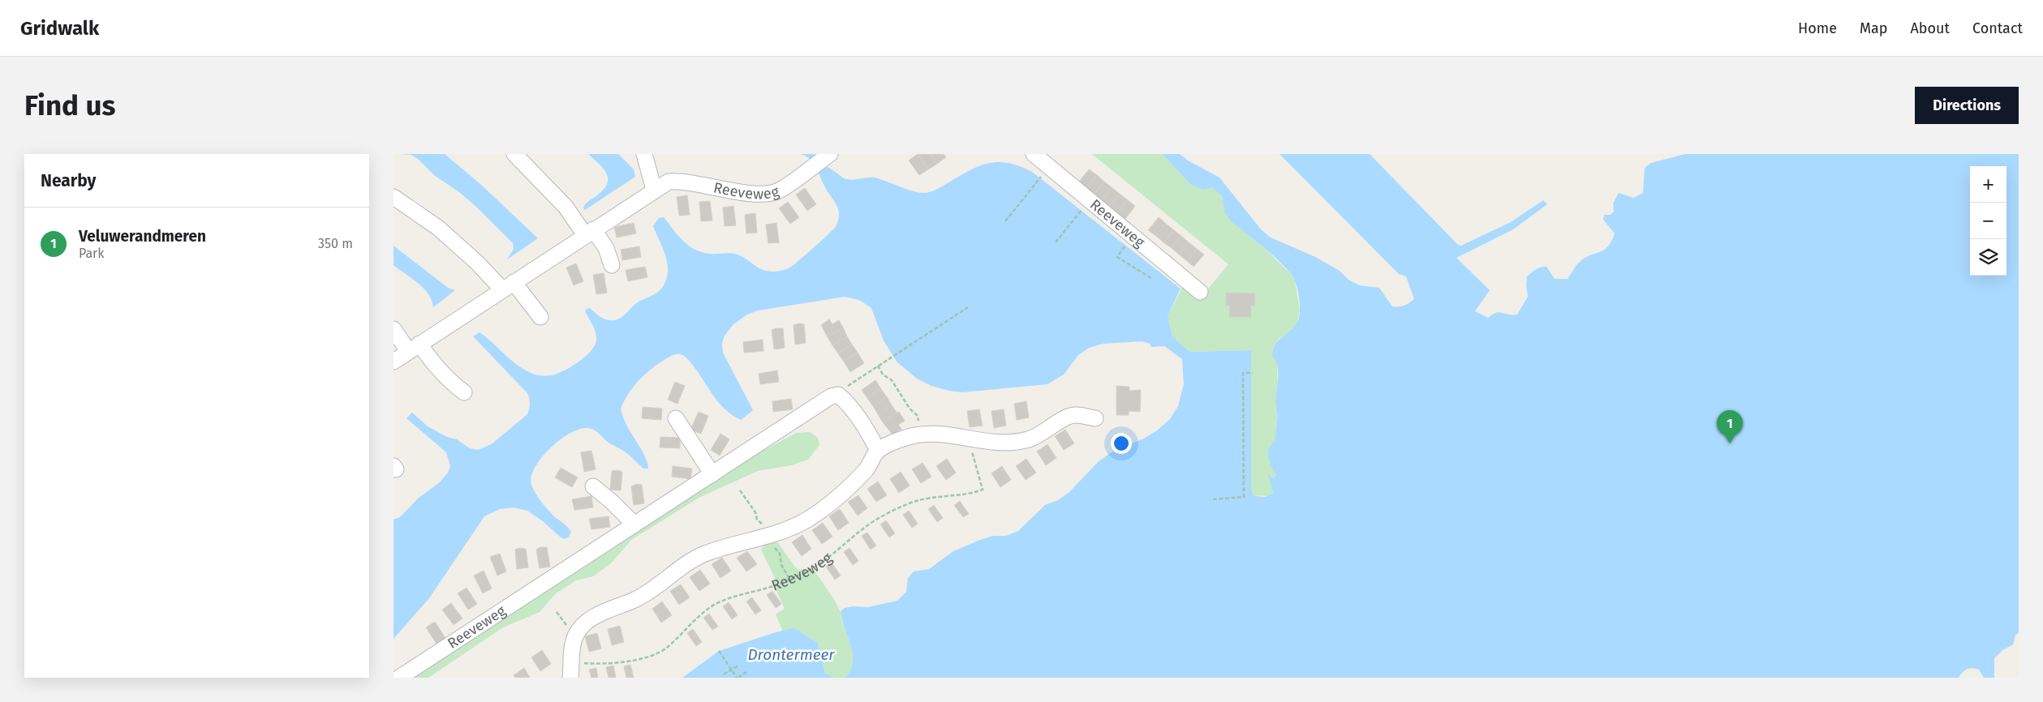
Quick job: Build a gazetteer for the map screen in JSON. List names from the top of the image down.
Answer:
{
  "streets": {
    "lane": ["Reeveweg"]
  },
  "water": ["Drontermeer"],
  "page": {
    "header": "Gridwalk",
    "nav": [
      "Home",
      "Map",
      "About",
      "Contact"
    ],
    "buttons": "Directions",
    "title": "Find us",
    "heading": "Nearby",
    "map_buttons": ["+", "−"],
    "list": [
      {
        "mark": "1",
        "name": "Veluwerandmeren",
        "note": "Park",
        "value": "350 m"
      }
    ],
    "pins": "1"
  }
}
